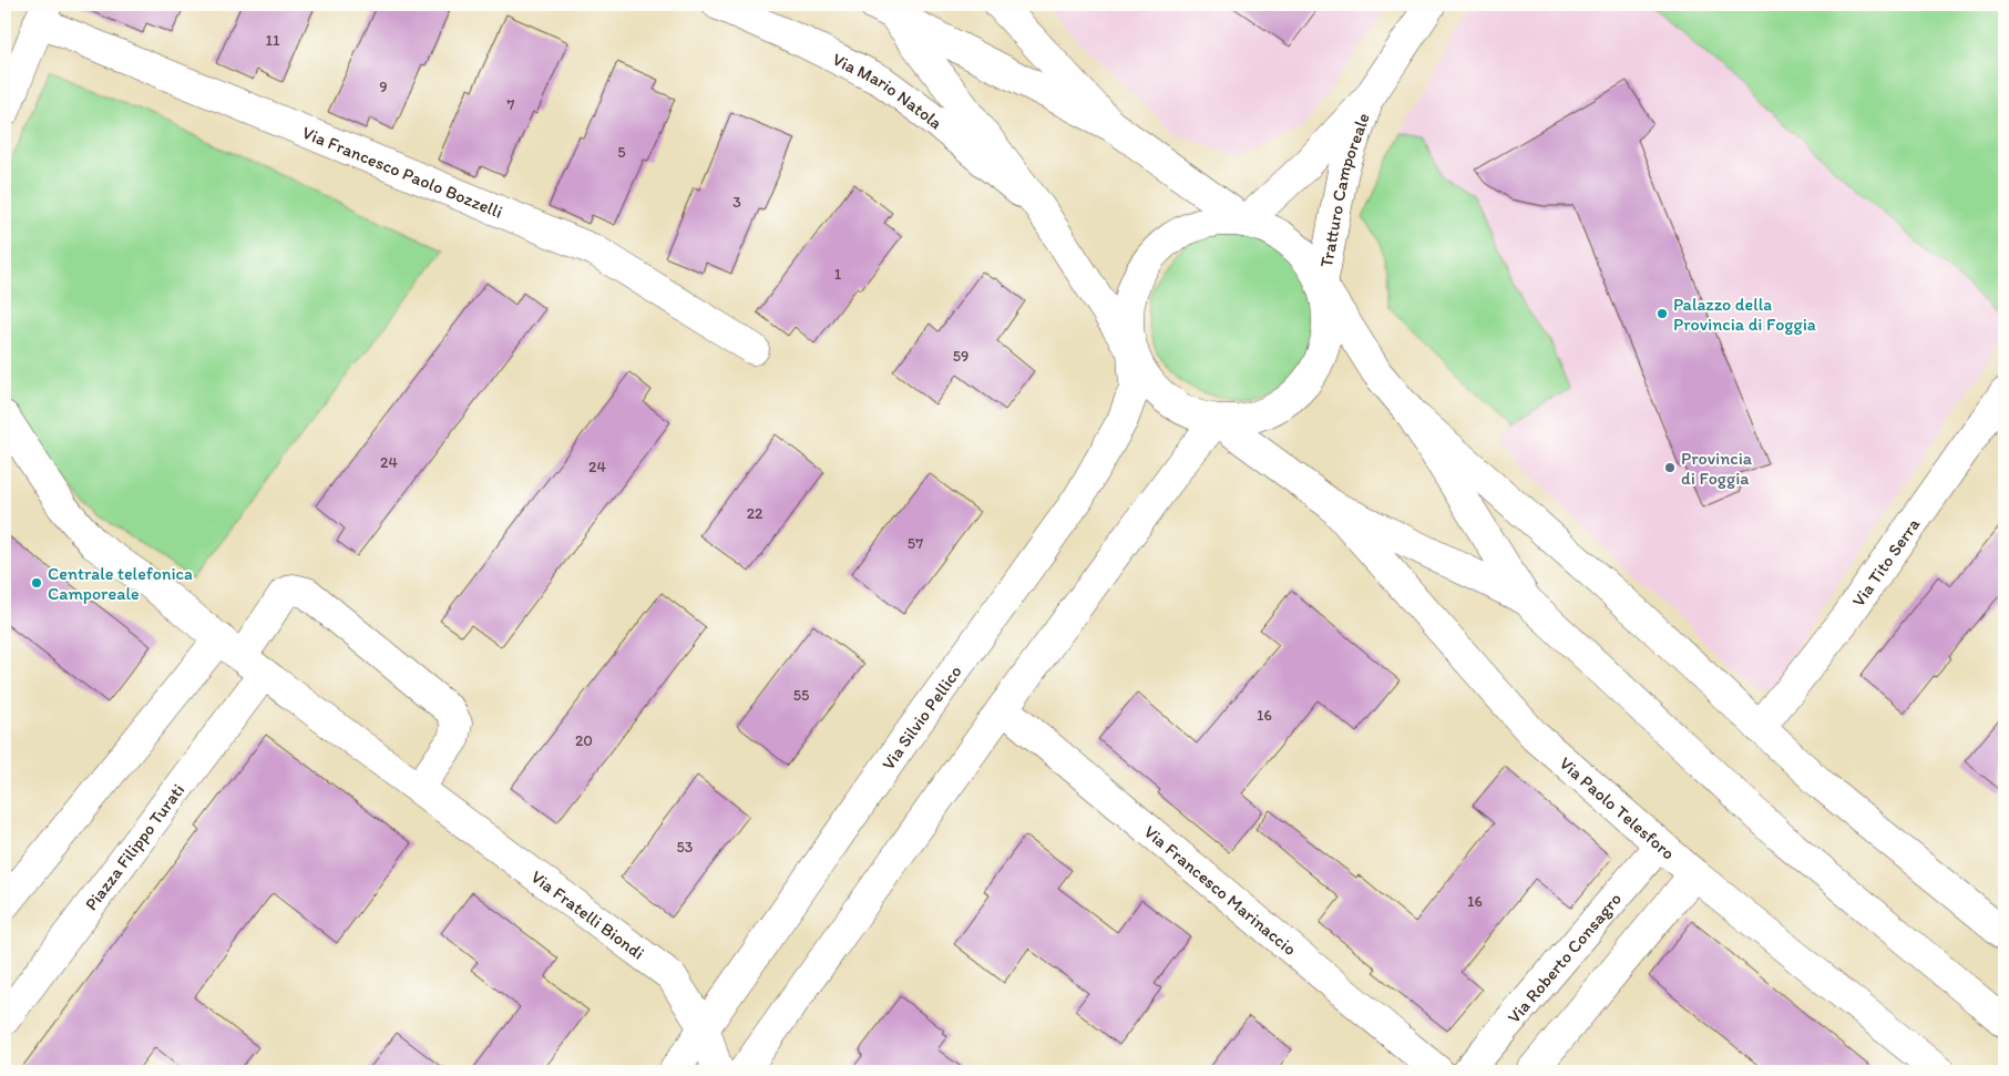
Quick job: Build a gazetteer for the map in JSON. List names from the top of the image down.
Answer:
{
  "streets": {
    "street": [
      "Via Mario Natola",
      "Via Francesco Paolo Bozzelli",
      "Tratturo Camporeale",
      "Via Tito Serra",
      "Via Silvio Pellico",
      "Via Paolo Telesforo",
      "Piazza Filippo Turati",
      "Via Francesco Marinaccio",
      "Via Fratelli Biondi",
      "Via Roberto Consagro"
    ]
  },
  "crossings": [
    ["Via Mario Natola", "Tratturo Camporeale"],
    ["Via Mario Natola", "Via Silvio Pellico"],
    ["Tratturo Camporeale", "Via Paolo Telesforo"],
    ["Via Tito Serra", "Via Paolo Telesforo"],
    ["Via Silvio Pellico", "Via Fratelli Biondi"],
    ["Via Paolo Telesforo", "Via Roberto Consagro"],
    ["Piazza Filippo Turati", "Via Fratelli Biondi"]
  ],
  "places": ["Palazzo della Provincia di Foggia", "Provincia di Foggia", "Centrale telefonica Camporeale"],
  "house_numbers": [
    "11",
    "9",
    "7",
    "5",
    "3",
    "1",
    "59",
    "24",
    "24",
    "22",
    "57",
    "55",
    "16",
    "20",
    "53",
    "16"
  ]
}
